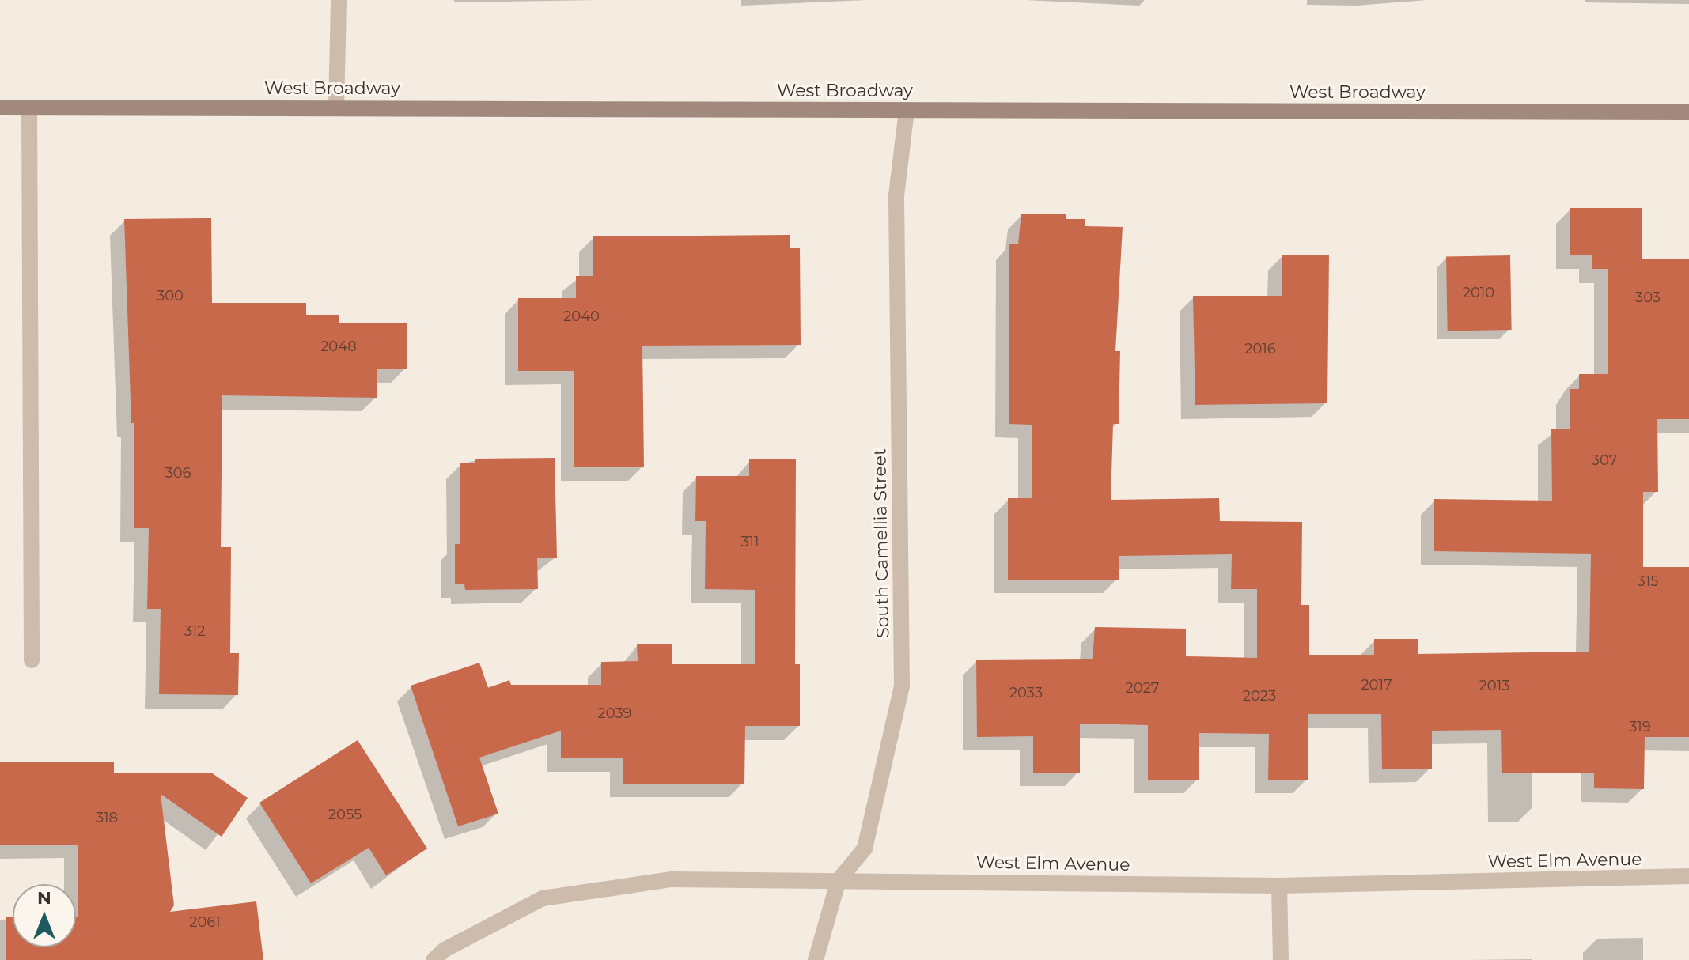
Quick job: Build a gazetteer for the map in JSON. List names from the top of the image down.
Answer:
{
  "streets": {
    "main road": ["West Broadway"],
    "street": ["South Camellia Street", "West Elm Avenue"]
  },
  "crossings": [
    ["West Broadway", "South Camellia Street"],
    ["South Camellia Street", "West Elm Avenue"]
  ],
  "house_numbers": [
    "2010",
    "300",
    "303",
    "2040",
    "2048",
    "2016",
    "307",
    "306",
    "311",
    "315",
    "312",
    "2017",
    "2013",
    "2027",
    "2033",
    "2023",
    "2039",
    "319",
    "2055",
    "318",
    "2061"
  ],
  "north": "top"
}
